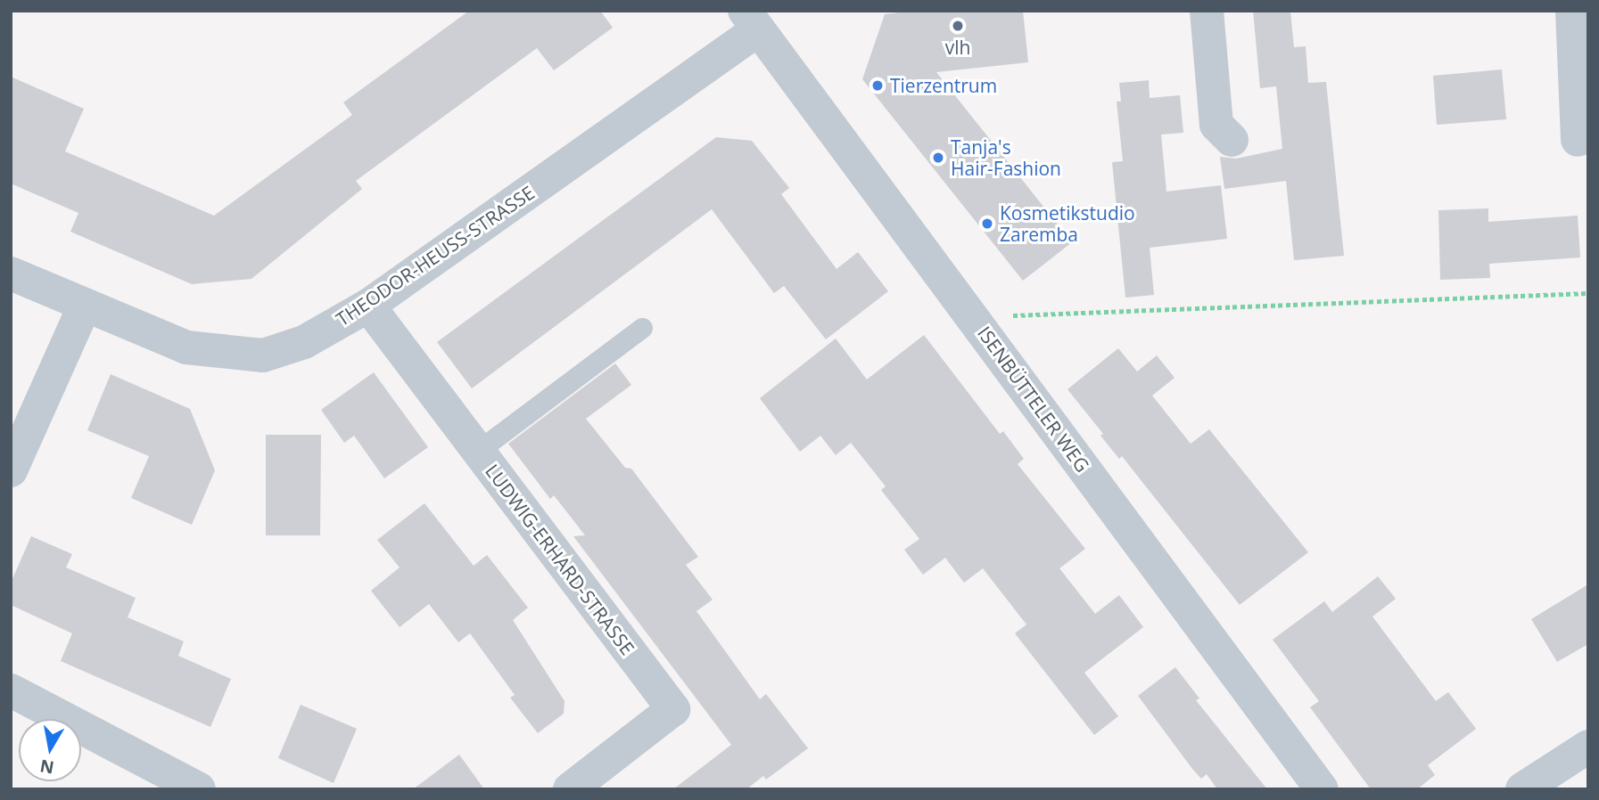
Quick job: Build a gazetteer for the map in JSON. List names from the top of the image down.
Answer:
{
  "streets": {
    "street": ["THEODOR-HEUSS-STRASSE", "ISENBÜTTELER WEG", "LUDWIG-ERHARD-STRASSE"]
  },
  "crossings": [
    ["THEODOR-HEUSS-STRASSE", "ISENBÜTTELER WEG"],
    ["THEODOR-HEUSS-STRASSE", "LUDWIG-ERHARD-STRASSE"]
  ],
  "places": [
    "vlh",
    "Tierzentrum",
    "Tanja's Hair-Fashion",
    "Kosmetikstudio Zaremba"
  ],
  "north": "bottom"
}
